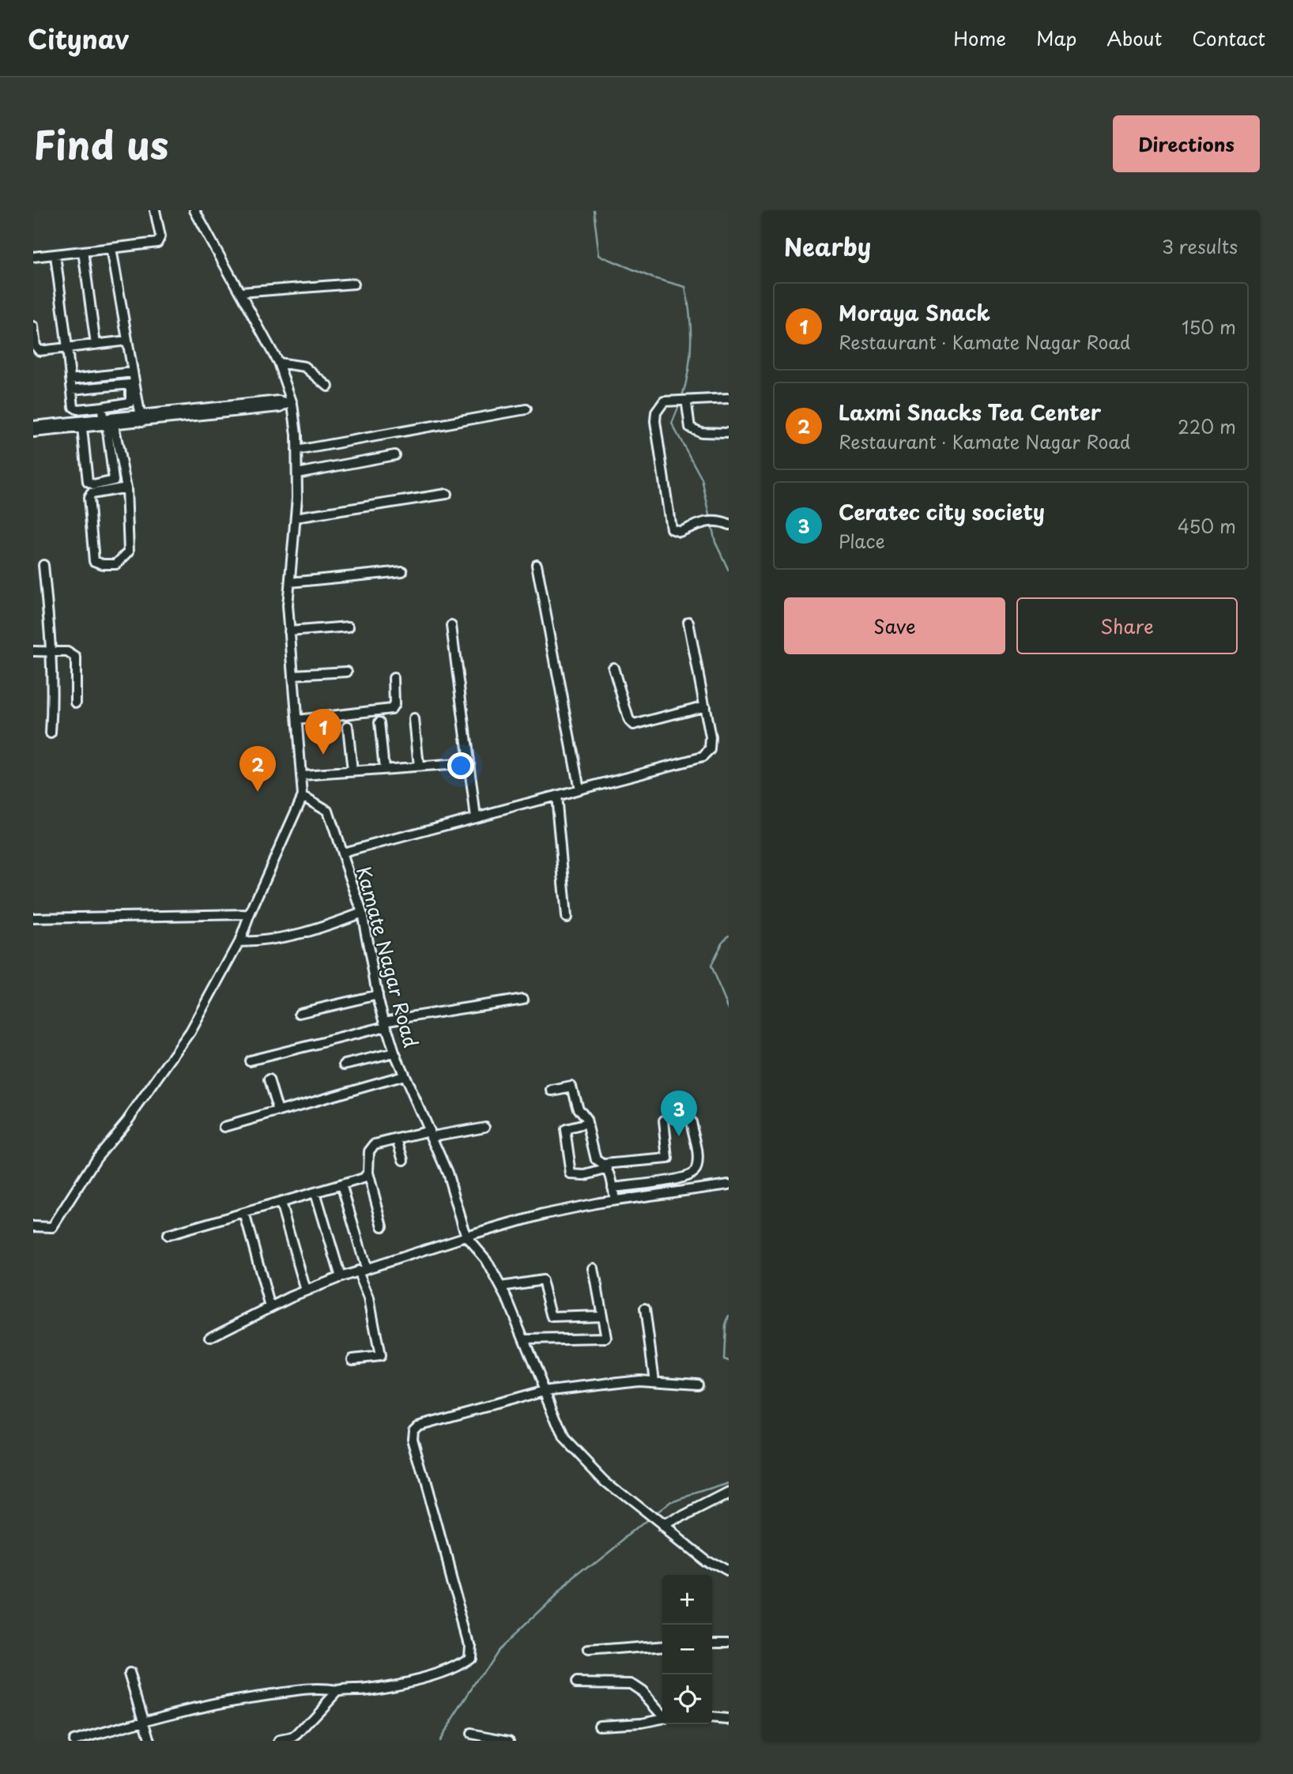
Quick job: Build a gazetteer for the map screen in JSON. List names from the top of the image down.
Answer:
{
  "streets": {
    "street": ["Kamate Nagar Road"]
  },
  "page": {
    "header": "Citynav",
    "nav": [
      "Home",
      "Map",
      "About",
      "Contact"
    ],
    "title": "Find us",
    "buttons": [
      "Directions",
      ["Save", "Share"]
    ],
    "heading": ["Nearby", "3 results"],
    "list": [
      {
        "mark": "1",
        "name": "Moraya Snack",
        "note": "Restaurant · Kamate Nagar Road",
        "value": "150 m"
      },
      {
        "mark": "2",
        "name": "Laxmi Snacks Tea Center",
        "note": "Restaurant · Kamate Nagar Road",
        "value": "220 m"
      },
      {
        "mark": "3",
        "name": "Ceratec city society",
        "note": "Place",
        "value": "450 m"
      }
    ],
    "pins": ["1", "2", "3"],
    "map_buttons": ["+", "−"]
  }
}
